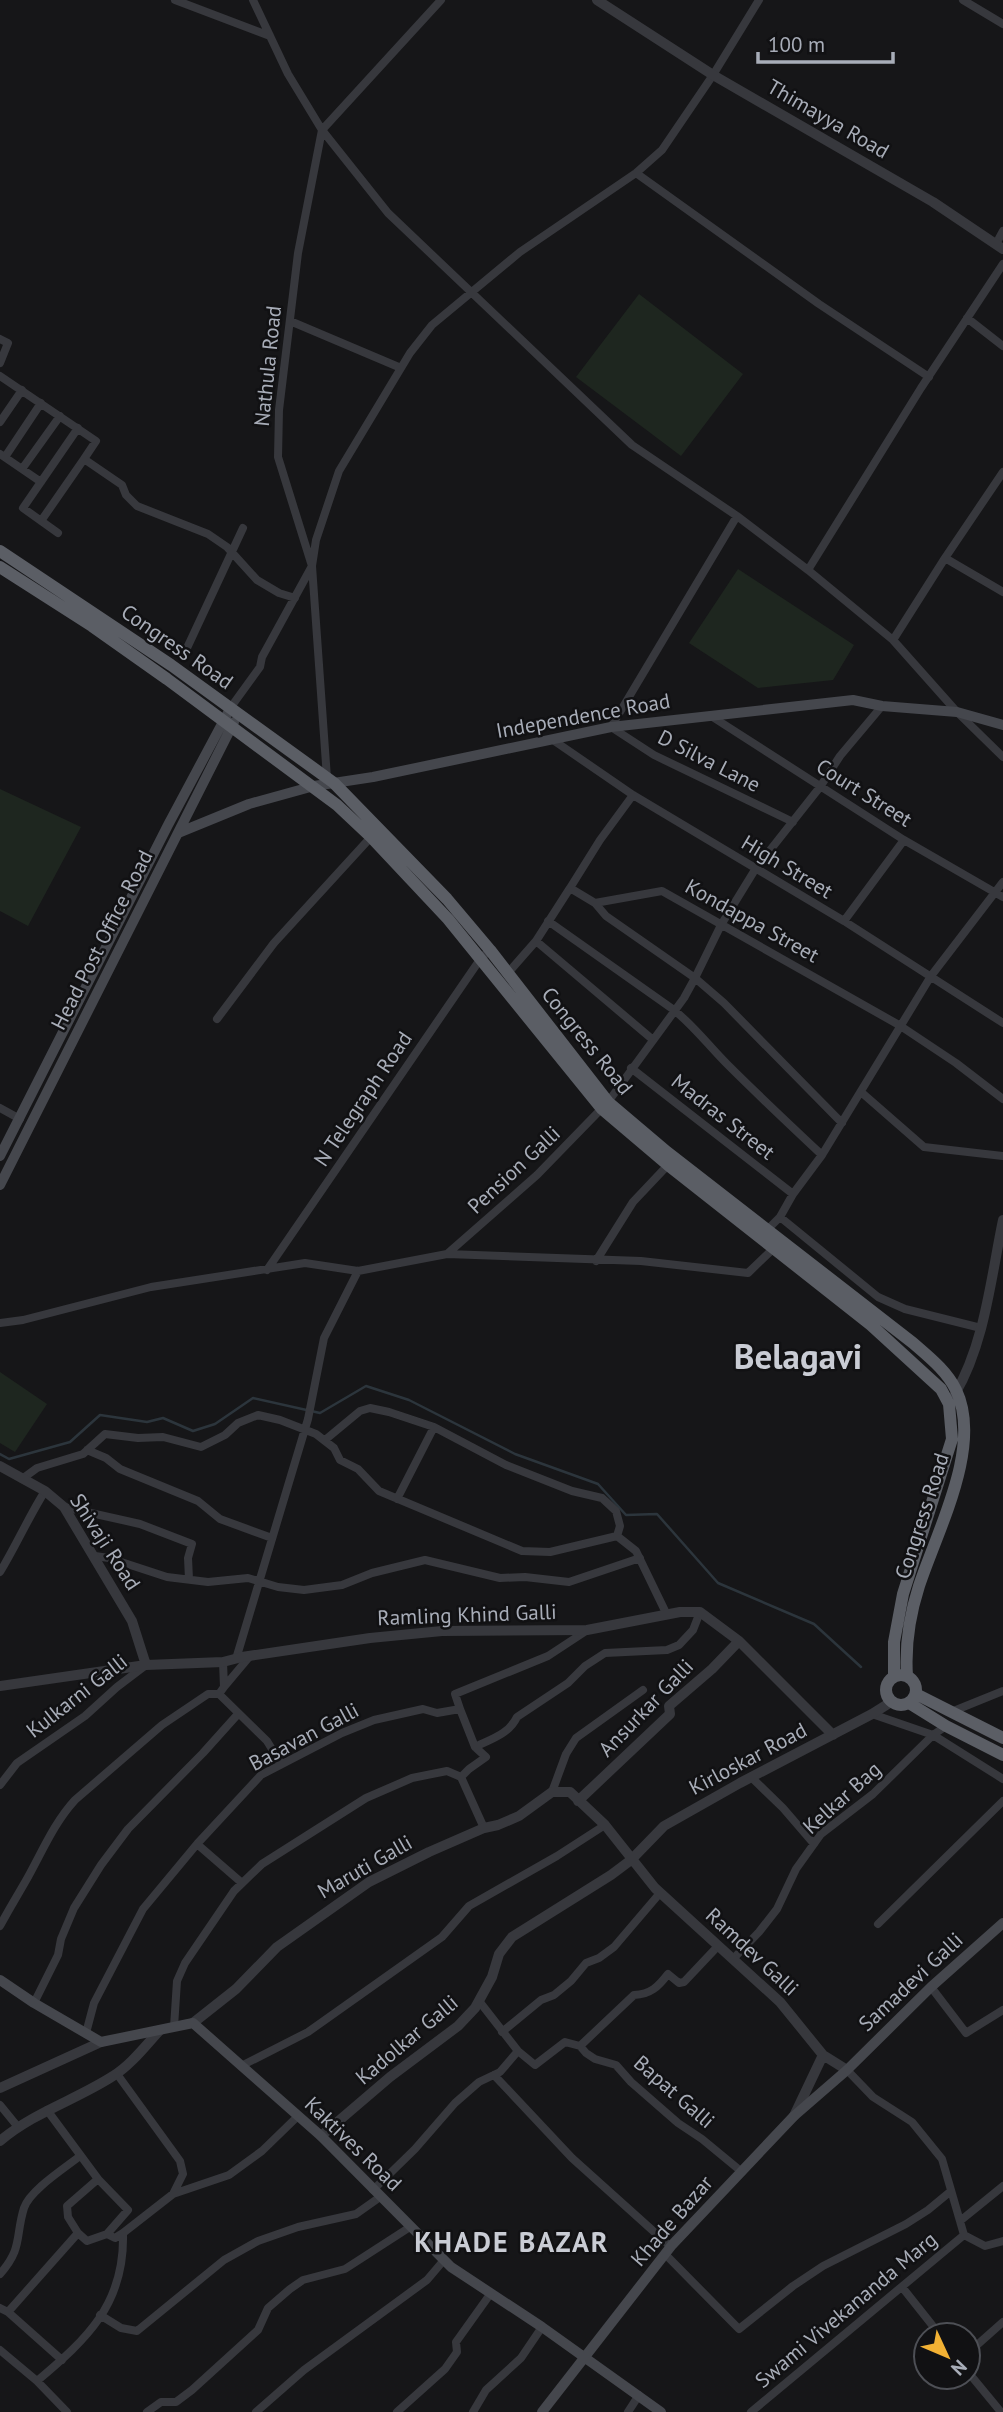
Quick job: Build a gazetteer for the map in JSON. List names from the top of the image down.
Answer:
{
  "streets": {
    "highway": ["Congress Road"],
    "main road": [
      "Independence Road",
      "Head Post Office Road",
      "Samadevi Galli",
      "Kaktives Road",
      "Khade Bazar"
    ],
    "street": [
      "Thimayya Road",
      "Nathula Road",
      "D Silva Lane",
      "Court Street",
      "High Street",
      "Kondappa Street",
      "N Telegraph Road",
      "Madras Street",
      "Pension Galli",
      "Shivaji Road",
      "Ramling Khind Galli",
      "Kulkarni Galli",
      "Ansurkar Galli",
      "Basavan Galli",
      "Kirloskar Road",
      "Kelkar Bag",
      "Maruti Galli",
      "Ramdev Galli",
      "Kadolkar Galli",
      "Bapat Galli",
      "Swami Vivekananda Marg"
    ]
  },
  "crossings": [
    ["Nathula Road", "Congress Road"],
    ["Nathula Road", "Independence Road"],
    ["Congress Road", "Independence Road"],
    ["Congress Road", "Head Post Office Road"],
    ["Congress Road", "N Telegraph Road"],
    ["Congress Road", "Pension Galli"],
    ["Congress Road", "Kirloskar Road"],
    ["Independence Road", "D Silva Lane"],
    ["Independence Road", "Court Street"],
    ["Independence Road", "High Street"],
    ["Independence Road", "Head Post Office Road"],
    ["Independence Road", "Pension Galli"],
    ["D Silva Lane", "Pension Galli"],
    ["Court Street", "Pension Galli"],
    ["High Street", "Pension Galli"],
    ["Kondappa Street", "Pension Galli"],
    ["Madras Street", "Pension Galli"],
    ["Shivaji Road", "Ramling Khind Galli"],
    ["Shivaji Road", "Kulkarni Galli"],
    ["Ramling Khind Galli", "Kulkarni Galli"],
    ["Ansurkar Galli", "Ramdev Galli"],
    ["Kirloskar Road", "Ramdev Galli"],
    ["Kirloskar Road", "Kadolkar Galli"],
    ["Kelkar Bag", "Ramdev Galli"],
    ["Maruti Galli", "Kaktives Road"],
    ["Ramdev Galli", "Samadevi Galli"],
    ["Ramdev Galli", "Kadolkar Galli"],
    ["Ramdev Galli", "Khade Bazar"],
    ["Samadevi Galli", "Khade Bazar"],
    ["Kadolkar Galli", "Kaktives Road"],
    ["Bapat Galli", "Khade Bazar"],
    ["Kaktives Road", "Khade Bazar"]
  ],
  "districts": ["Belagavi", "KHADE BAZAR"],
  "scale_bar": "100 m",
  "north": "bottom right"
}
